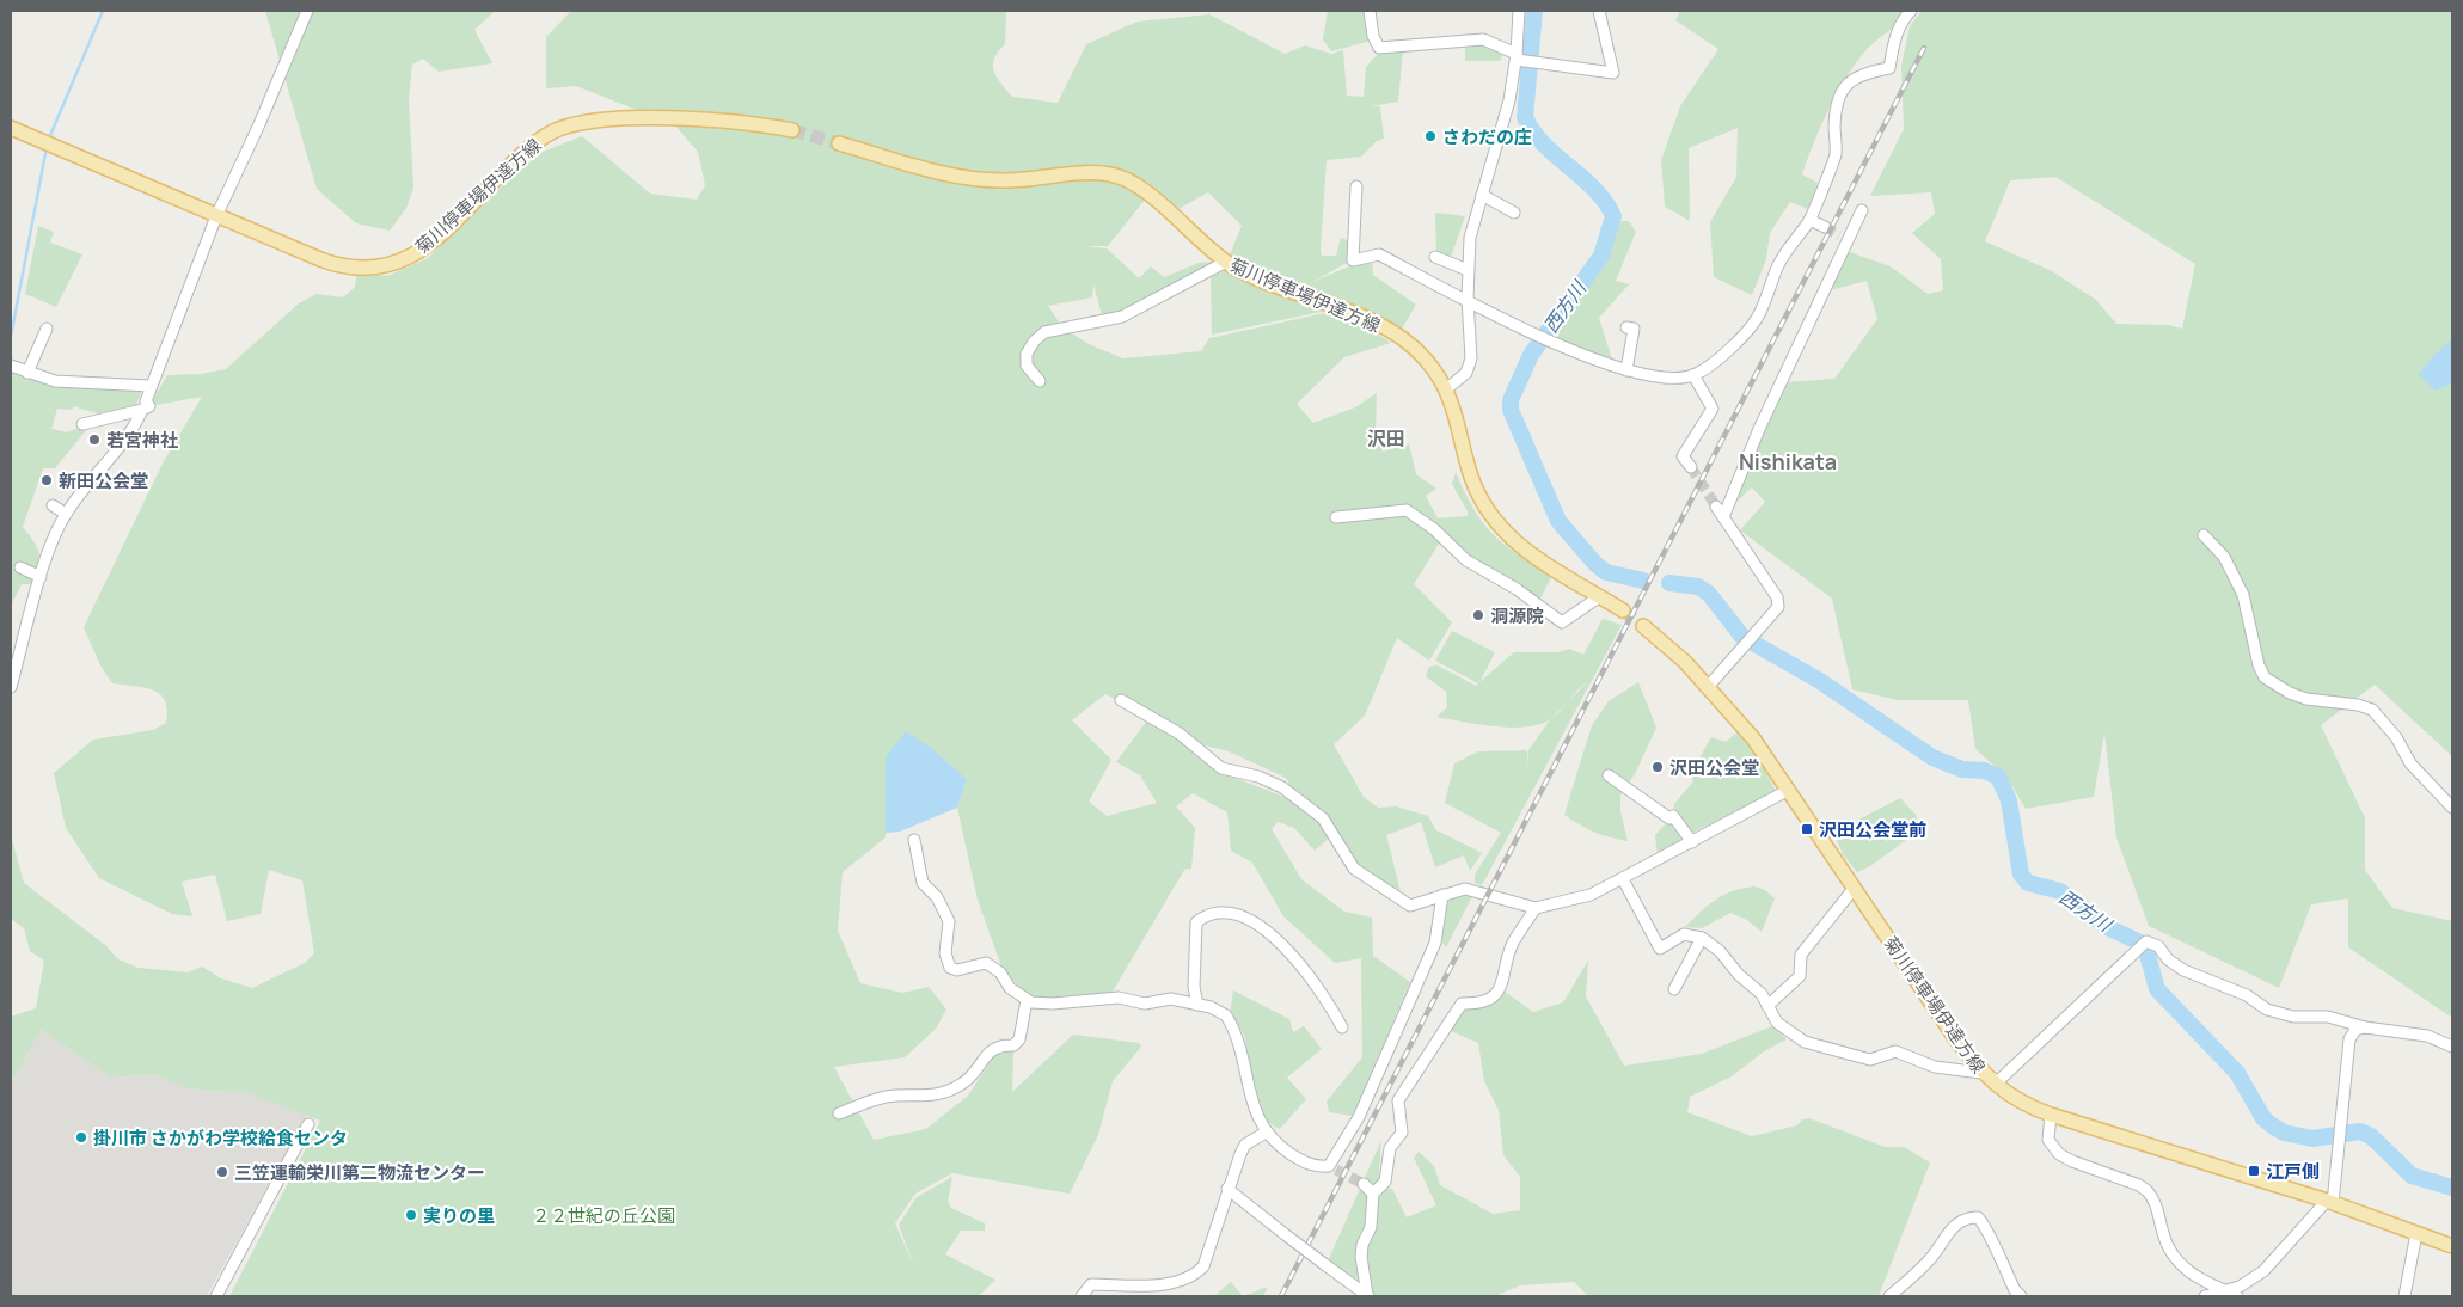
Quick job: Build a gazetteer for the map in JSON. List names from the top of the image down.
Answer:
{
  "streets": {
    "main road": ["菊川停車場伊達方線"]
  },
  "districts": ["沢田", "Nishikata"],
  "water": ["西方川"],
  "parks": ["２２世紀の丘公園"],
  "places": {
    "other": [
      "さわだの庄",
      "若宮神社",
      "新田公会堂",
      "洞源院",
      "沢田公会堂",
      "掛川市 さかがわ学校給食センタ",
      "三笠運輸栄川第二物流センター",
      "実りの里"
    ],
    "transit": ["沢田公会堂前", "江戸側"]
  }
}
